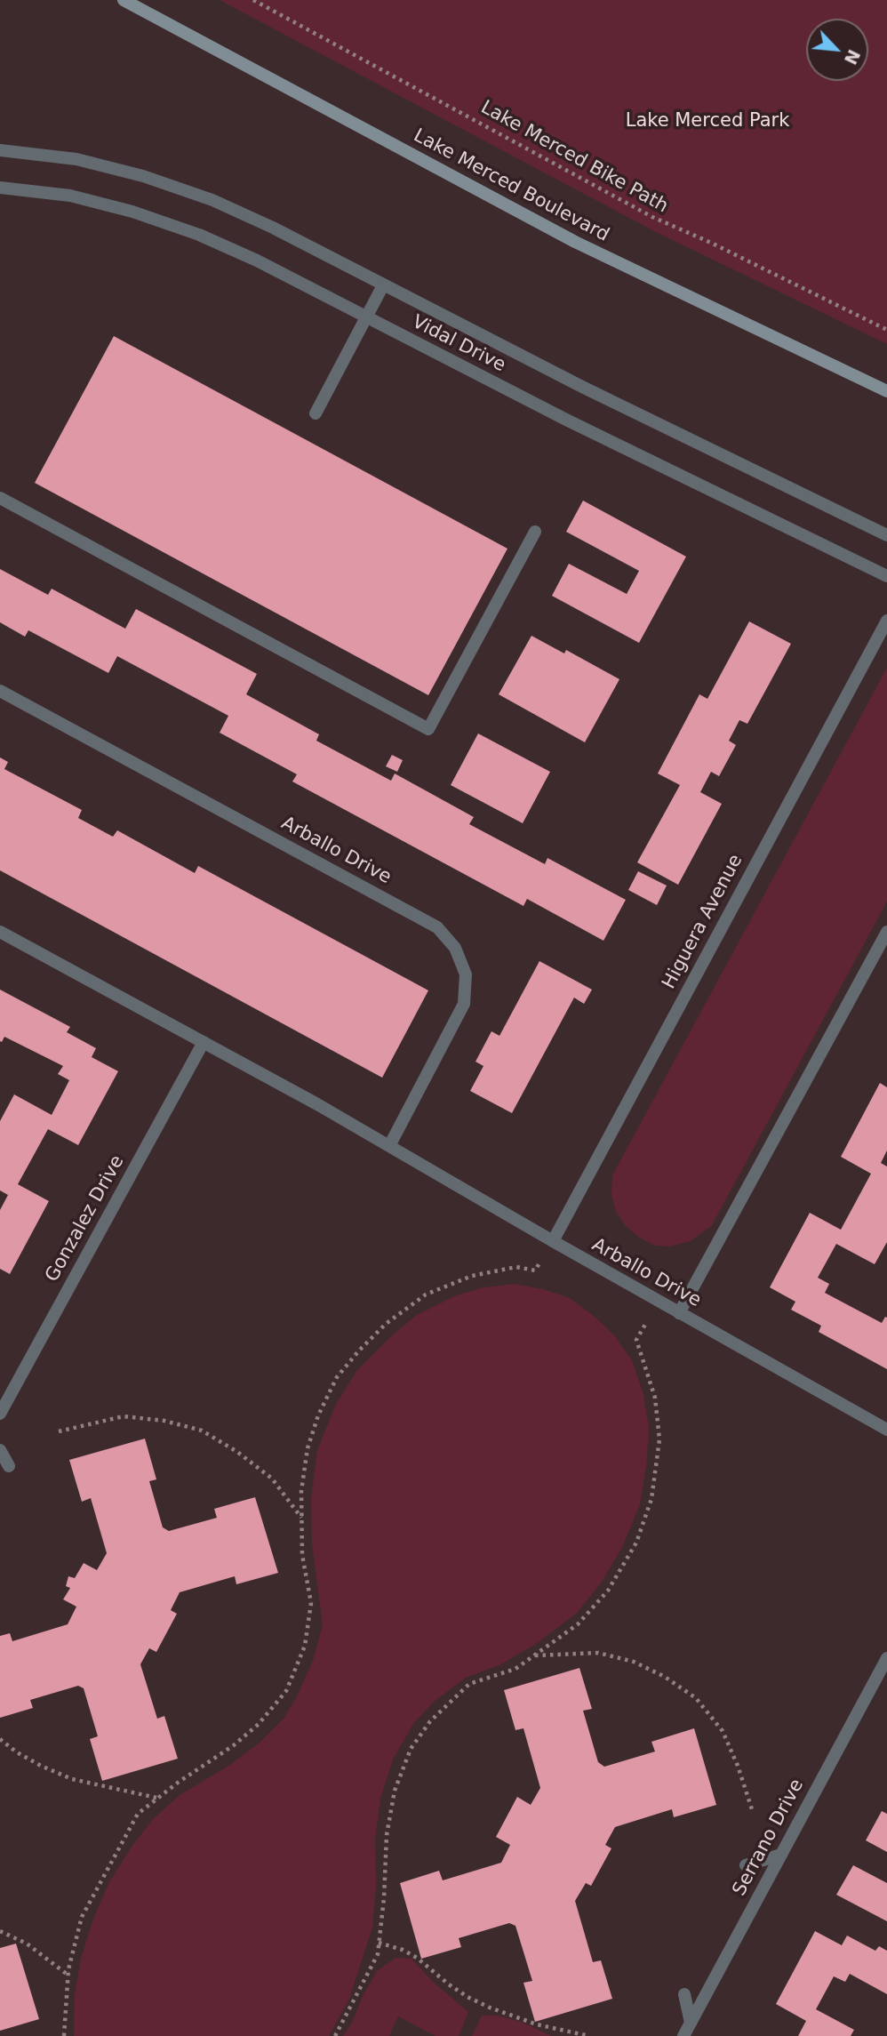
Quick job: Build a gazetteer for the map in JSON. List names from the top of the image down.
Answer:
{
  "streets": {
    "main road": ["Lake Merced Boulevard"],
    "street": [
      "Vidal Drive",
      "Arballo Drive",
      "Higuera Avenue",
      "Gonzalez Drive",
      "Serrano Drive"
    ],
    "path": ["Lake Merced Bike Path"]
  },
  "crossings": [
    ["Arballo Drive", "Higuera Avenue"],
    ["Arballo Drive", "Gonzalez Drive"]
  ],
  "parks": ["Lake Merced Park"],
  "north": "bottom right"
}
